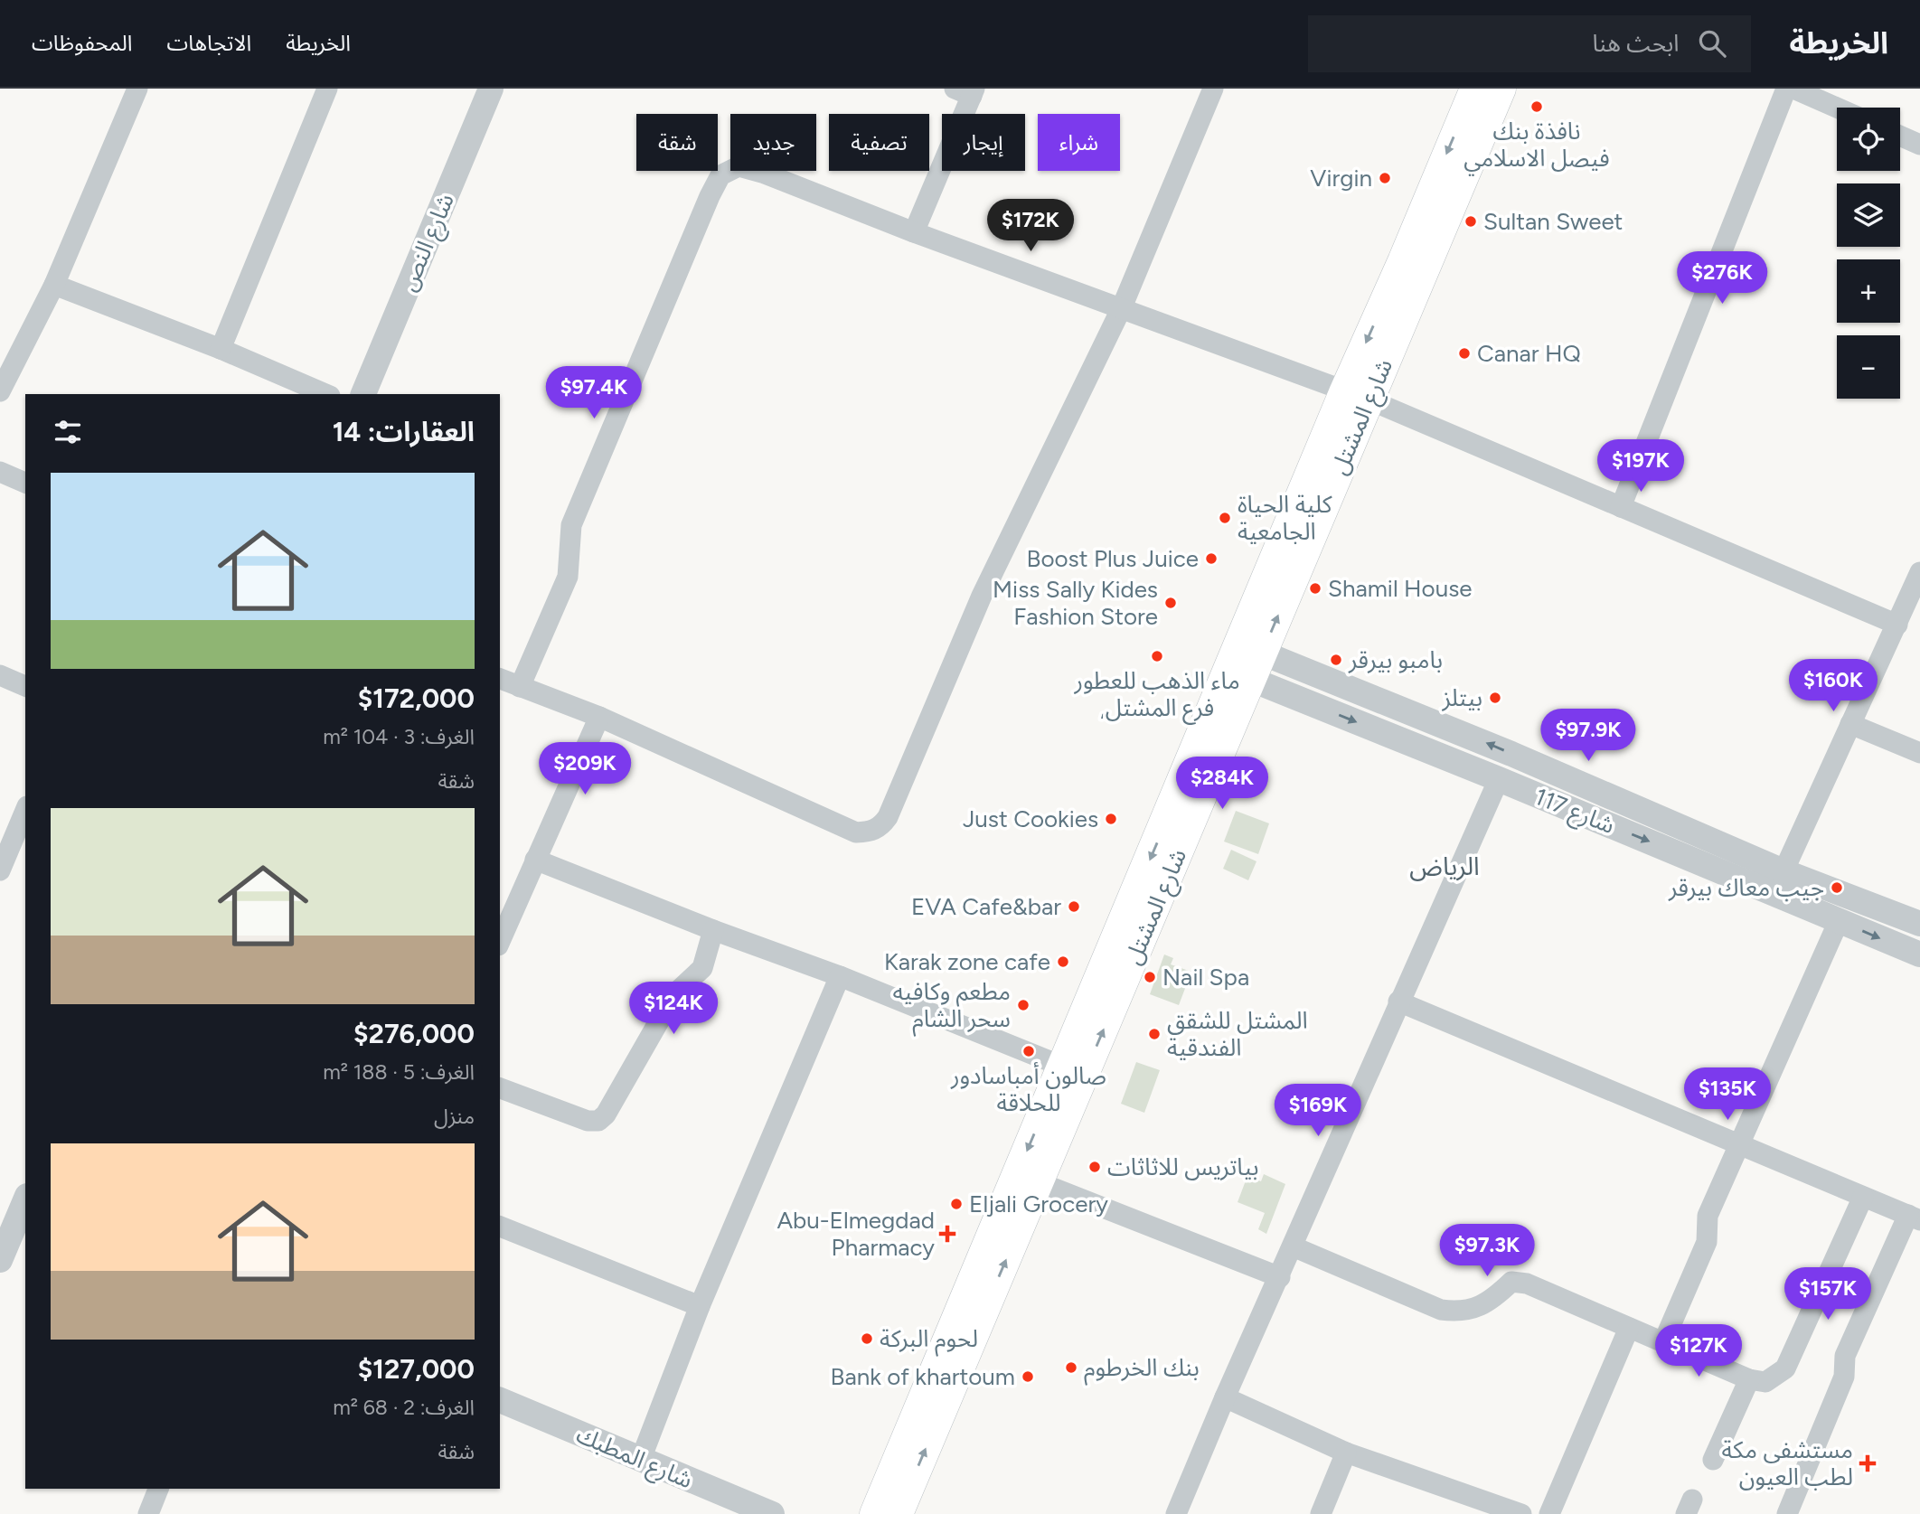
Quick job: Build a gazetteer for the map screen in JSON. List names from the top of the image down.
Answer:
{
  "streets": {
    "main road": ["شارع المشتل"],
    "street": ["شارع النص", "شارع 117", "شارع المطبك"]
  },
  "crossings": [
    ["شارع المشتل", "شارع 117"]
  ],
  "districts": ["الرياض"],
  "places": {
    "other": [
      "نافذة بنك فيصل الاسلامي",
      "Virgin",
      "Sultan Sweet",
      "Canar HQ",
      "كلية الحياة الجامعية",
      "Boost Plus Juice",
      "Shamil House",
      "Miss Sally Kides Fashion Store",
      "ماء الذهب للعطور ,فرع المشتل",
      "بامبو بيرقر",
      "بيتلز",
      "Just Cookies",
      "جيب معاك بيرقر",
      "EVA Cafe&bar",
      "Karak zone cafe",
      "Nail Spa",
      "مطعم وكافيه سحر الشام",
      "المشتل للشقق الفندقية",
      "صالون أمباسادور للحلاقة",
      "بياتريس للاثاثات",
      "Eljali Grocery",
      "لحوم البركة",
      "بنك الخرطوم",
      "Bank of khartoum"
    ],
    "health": ["Abu-Elmegdad Pharmacy", "مستشفى مكة لطب العيون"]
  },
  "page": {
    "header": "الخريطة",
    "search": "ابحث هنا",
    "nav": ["الخريطة", "الاتجاهات", "المحفوظات"],
    "map_buttons": ["+", "−"],
    "chip": [
      "شراء",
      "إيجار",
      "تصفية",
      "جديد",
      "شقة"
    ],
    "price": [
      "$172K",
      "$276K",
      "$97.4K",
      "$197K",
      "$160K",
      "$97.9K",
      "$209K",
      "$284K",
      "$124K",
      "$135K",
      "$169K",
      "$97.3K",
      "$157K",
      "$127K"
    ],
    "heading": "العقارات: 14",
    "list": [
      {
        "name": "$172,000",
        "note": "الغرف: 3 · 104 m² · شقة"
      },
      {
        "name": "$276,000",
        "note": "الغرف: 5 · 188 m² · منزل"
      },
      {
        "name": "$127,000",
        "note": "الغرف: 2 · 68 m² · شقة"
      }
    ]
  }
}
